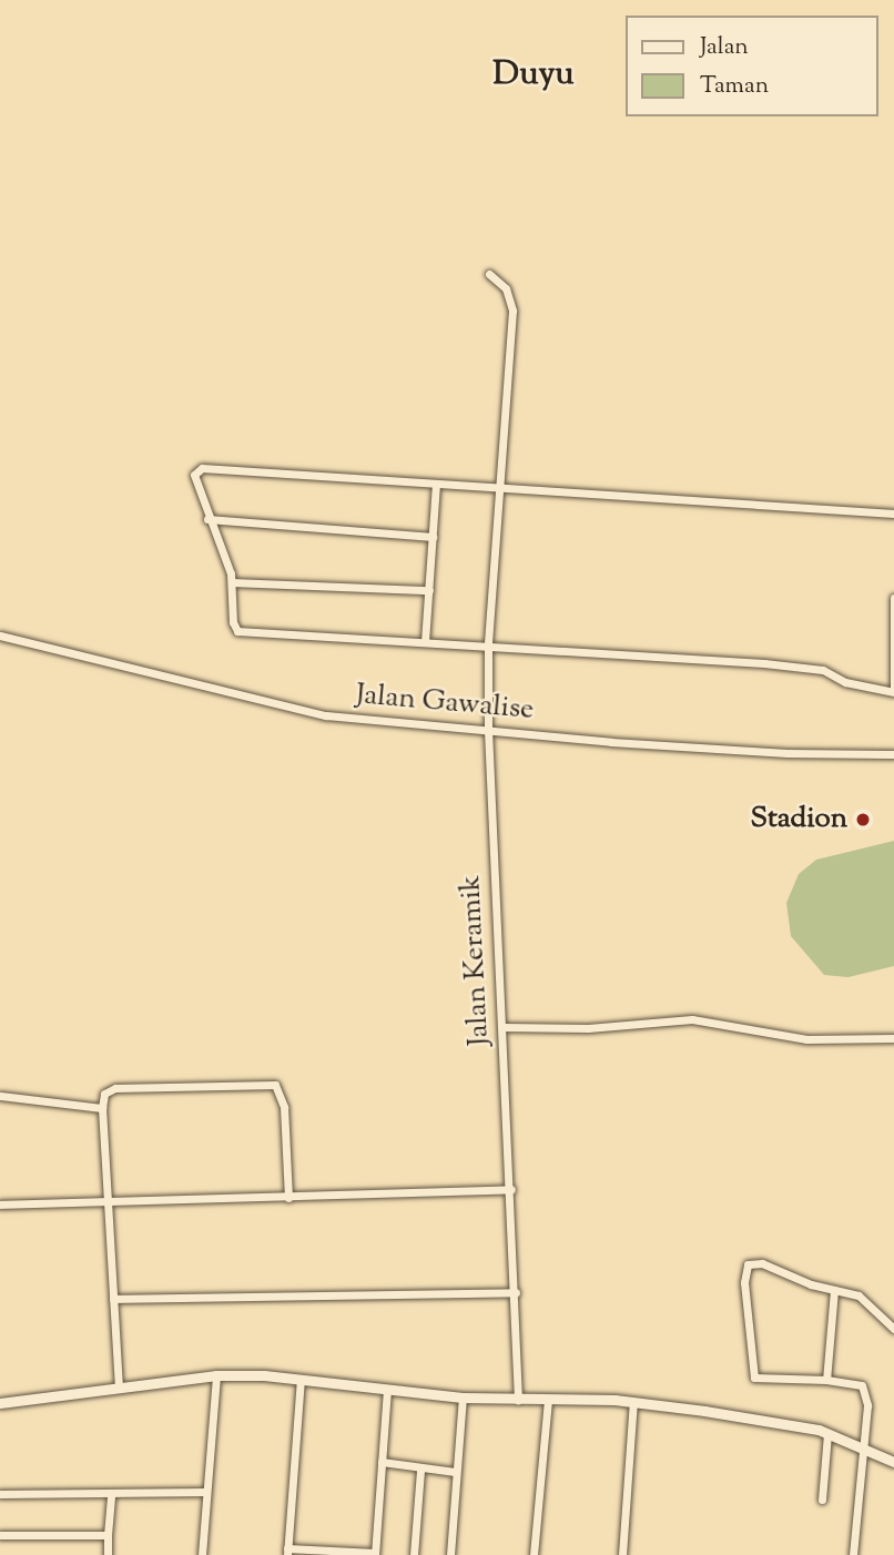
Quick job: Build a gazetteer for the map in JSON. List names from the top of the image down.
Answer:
{
  "streets": {
    "street": ["Jalan Gawalise", "Jalan Keramik"]
  },
  "crossings": [
    ["Jalan Gawalise", "Jalan Keramik"]
  ],
  "districts": ["Duyu"],
  "places": ["Stadion"],
  "legend": ["Jalan", "Taman"]
}
